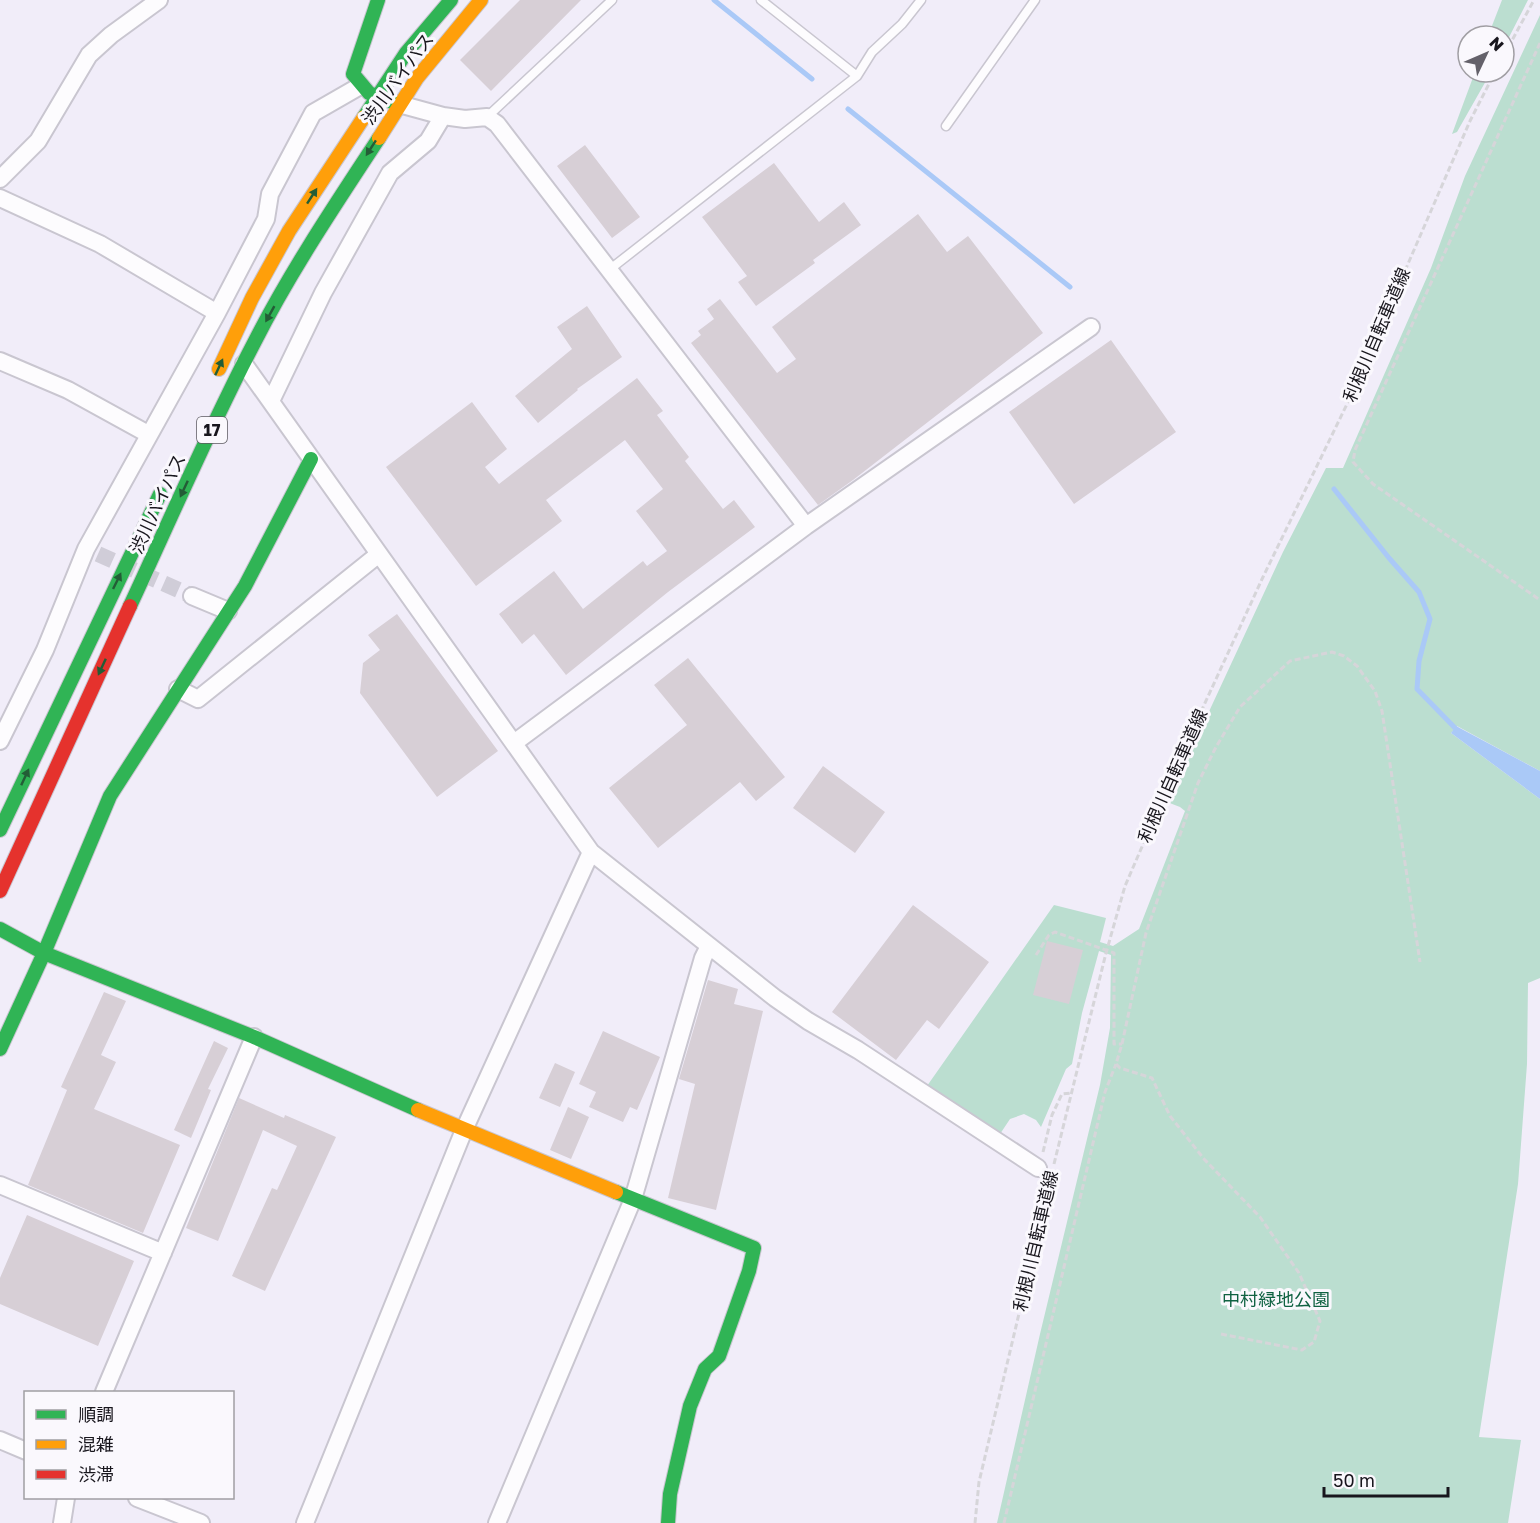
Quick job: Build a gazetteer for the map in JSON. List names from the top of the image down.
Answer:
{
  "streets": {
    "main road": ["渋川バイパス", "17"],
    "path": ["利根川自転車道線"]
  },
  "parks": ["中村緑地公園"],
  "legend": ["順調", "混雑", "渋滞"],
  "scale_bar": "50 m",
  "north": "top right"
}
